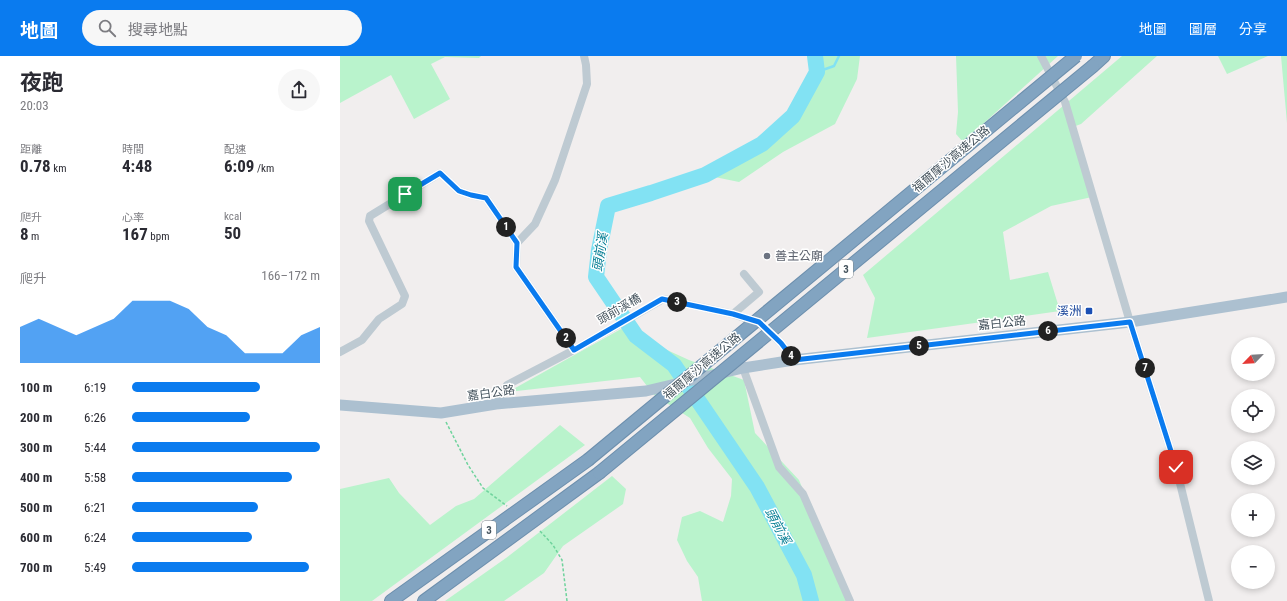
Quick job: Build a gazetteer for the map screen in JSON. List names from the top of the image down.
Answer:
{
  "streets": {
    "highway": ["福爾摩沙高速公路", "3"],
    "main road": ["嘉白公路"],
    "street": ["頭前溪橋"]
  },
  "crossings": [
    ["頭前溪橋", "嘉白公路"]
  ],
  "water": ["頭前溪"],
  "places": {
    "other": ["善主公廟"],
    "transit": ["溪洲"]
  },
  "north": "bottom left",
  "page": {
    "header": "地圖",
    "search": "搜尋地點",
    "nav": ["地圖", "圖層", "分享"],
    "heading": ["夜跑", "20:03"],
    "stats": [
      ["距離", "0.78 km"],
      ["時間", "4:48"],
      ["配速", "6:09 /km"],
      ["爬升", "8 m"],
      ["心率", "167 bpm"],
      ["kcal", "50"]
    ],
    "pins": [
      "1",
      "3",
      "6",
      "2",
      "5",
      "4",
      "7"
    ],
    "chart": ["爬升", "166–172 m"],
    "map_buttons": ["+", "−"],
    "list": [
      {
        "name": "100 m",
        "note": "6:19"
      },
      {
        "name": "200 m",
        "note": "6:26"
      },
      {
        "name": "300 m",
        "note": "5:44"
      },
      {
        "name": "400 m",
        "note": "5:58"
      },
      {
        "name": "500 m",
        "note": "6:21"
      },
      {
        "name": "600 m",
        "note": "6:24"
      },
      {
        "name": "700 m",
        "note": "5:49"
      }
    ]
  }
}
